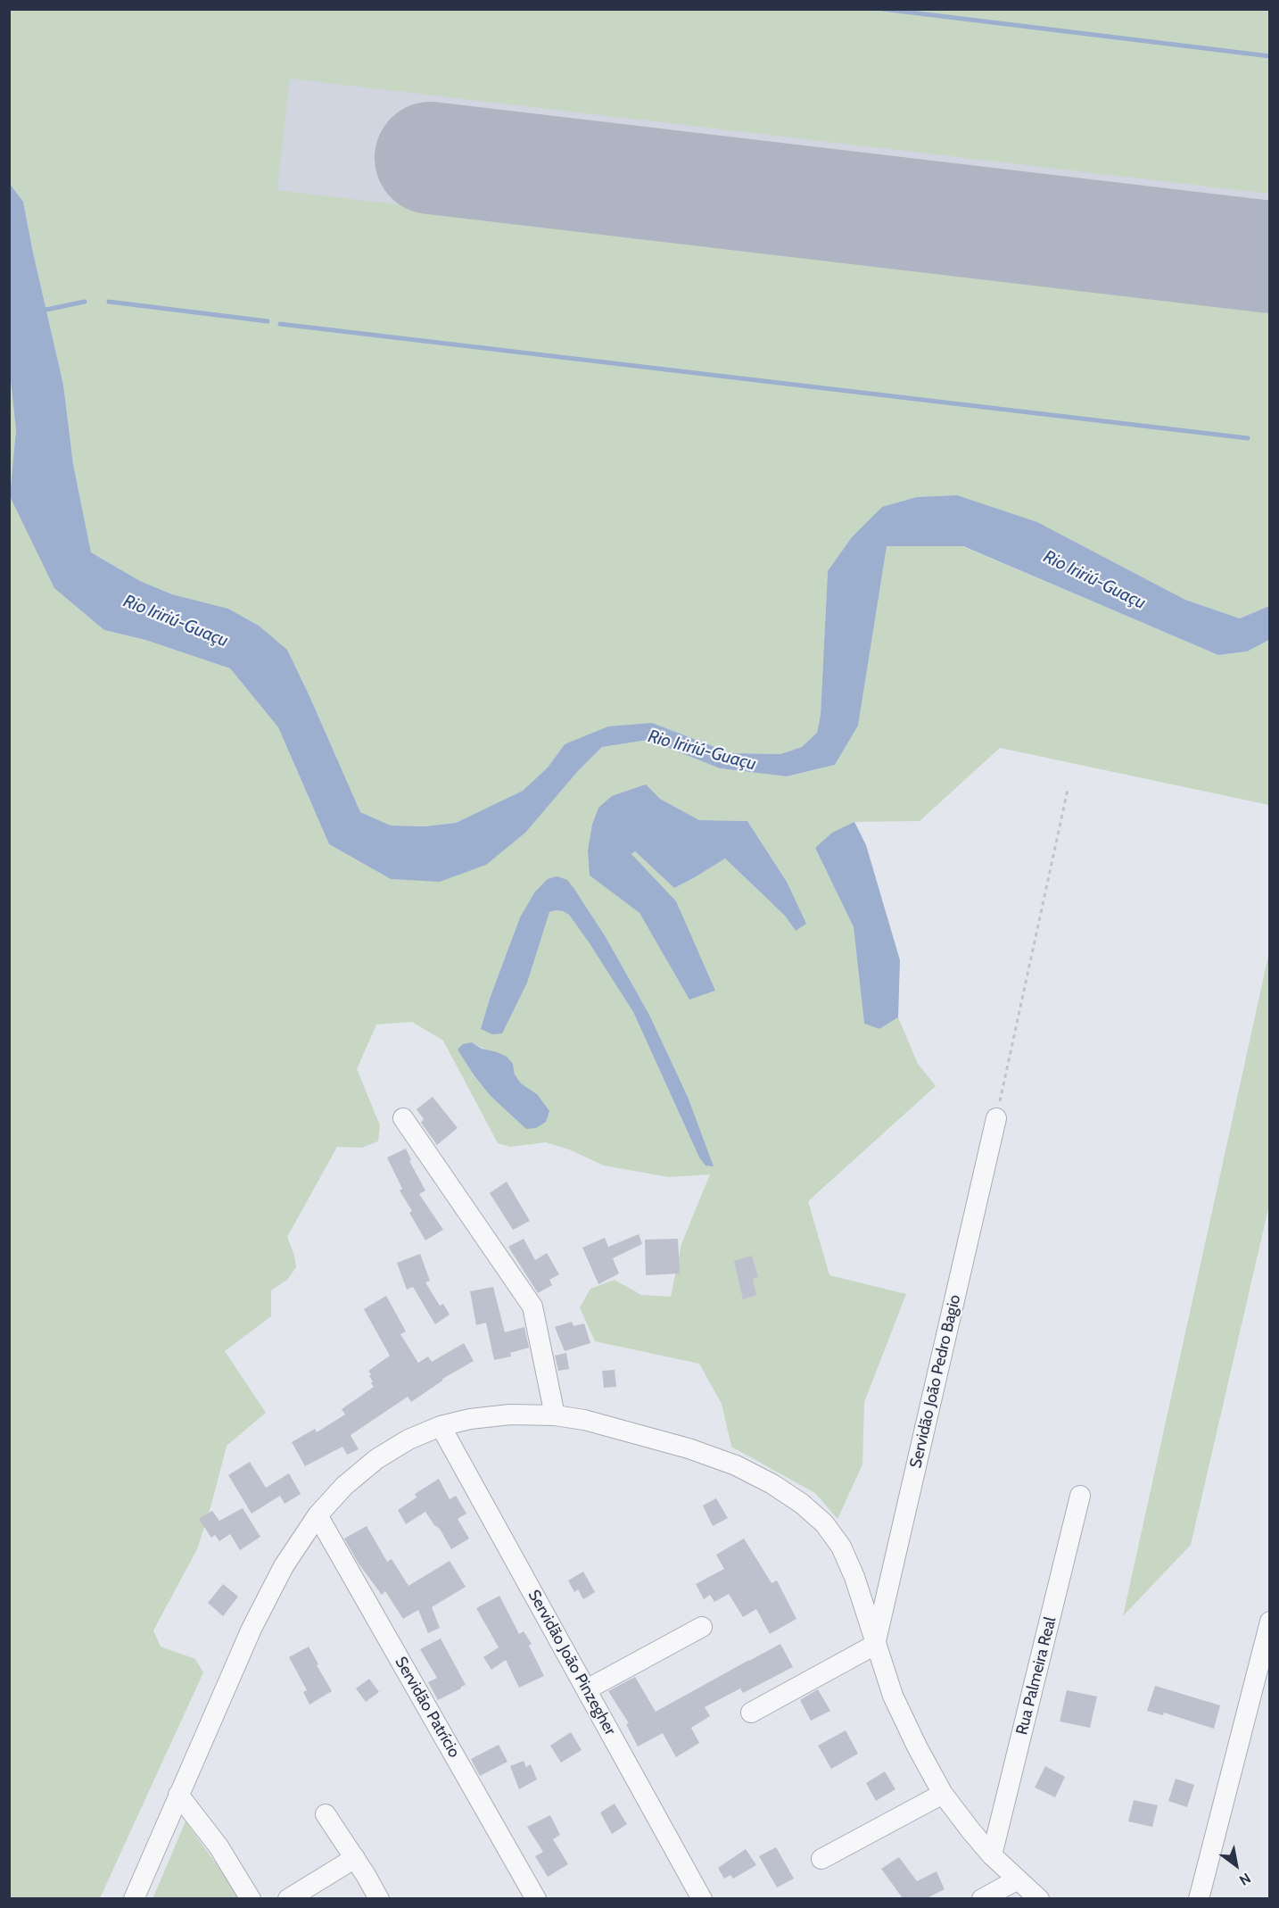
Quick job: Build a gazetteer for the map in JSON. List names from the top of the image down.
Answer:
{
  "streets": {
    "street": [
      "Servidão João Pedro Bagio",
      "Servidão João Pinzegher",
      "Rua Palmeira Real",
      "Servidão Patrício"
    ]
  },
  "water": ["Rio Iririú-Guaçu"],
  "north": "bottom right"
}
